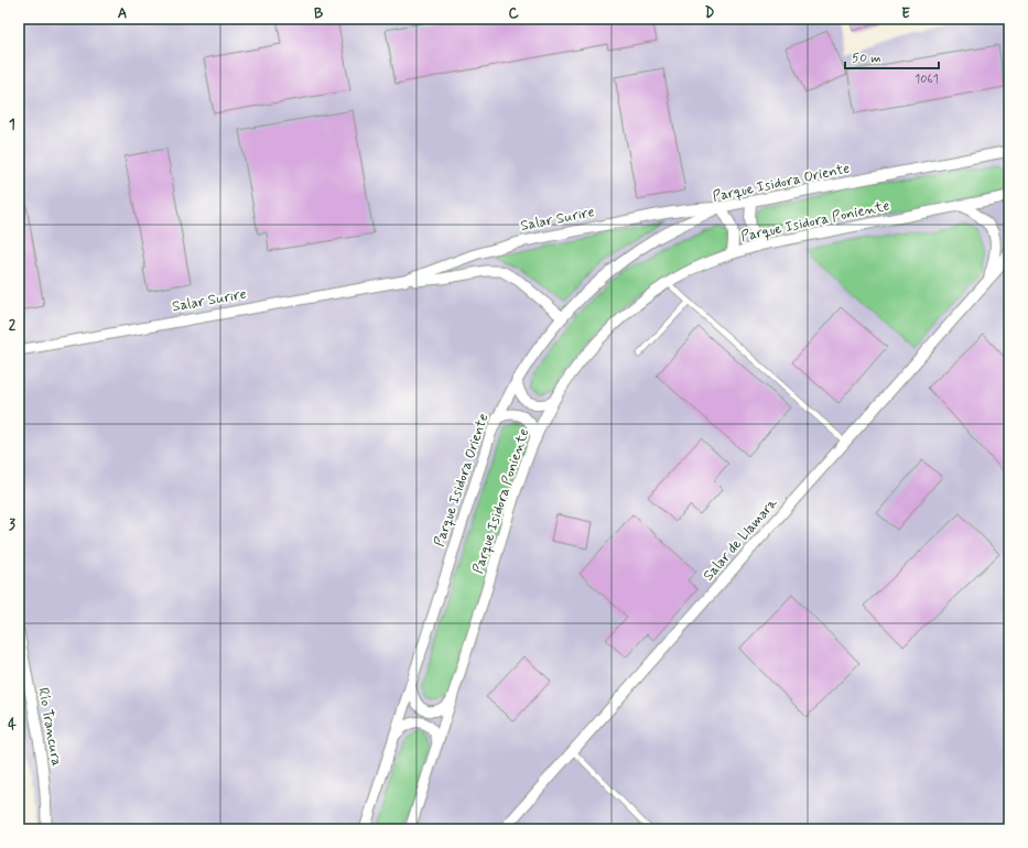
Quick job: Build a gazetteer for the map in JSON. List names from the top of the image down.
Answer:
{
  "streets": {
    "street": [
      "Parque Isidora Oriente",
      "Salar Surire",
      "Parque Isidora Poniente",
      "Salar de Llamara",
      "Río Trancura"
    ]
  },
  "crossings": [
    ["Parque Isidora Oriente", "Salar Surire"]
  ],
  "house_numbers": ["1061"],
  "scale_bar": "50 m",
  "grid": {
    "columns": [
      "A",
      "B",
      "C",
      "D",
      "E"
    ],
    "rows": [
      "1",
      "2",
      "3",
      "4"
    ]
  }
}
